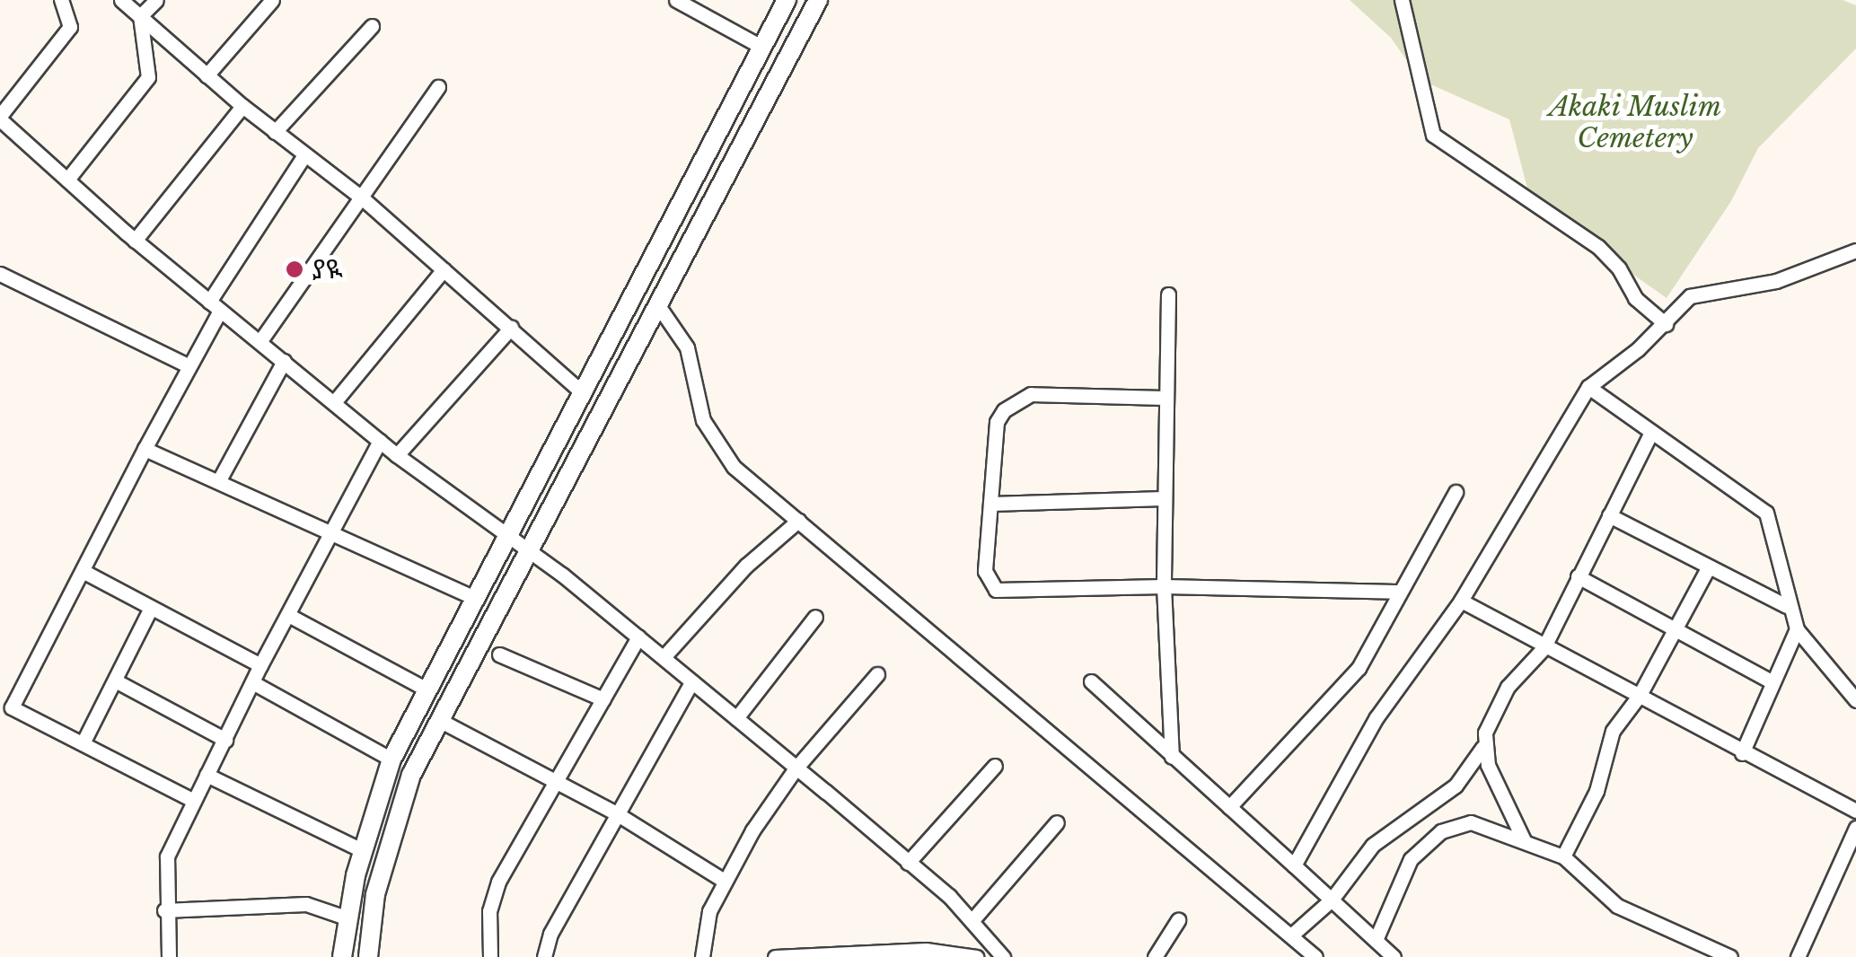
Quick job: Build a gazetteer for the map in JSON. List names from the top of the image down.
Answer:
{
  "parks": ["Akaki Muslim Cemetery"],
  "places": ["ያዪ"]
}
